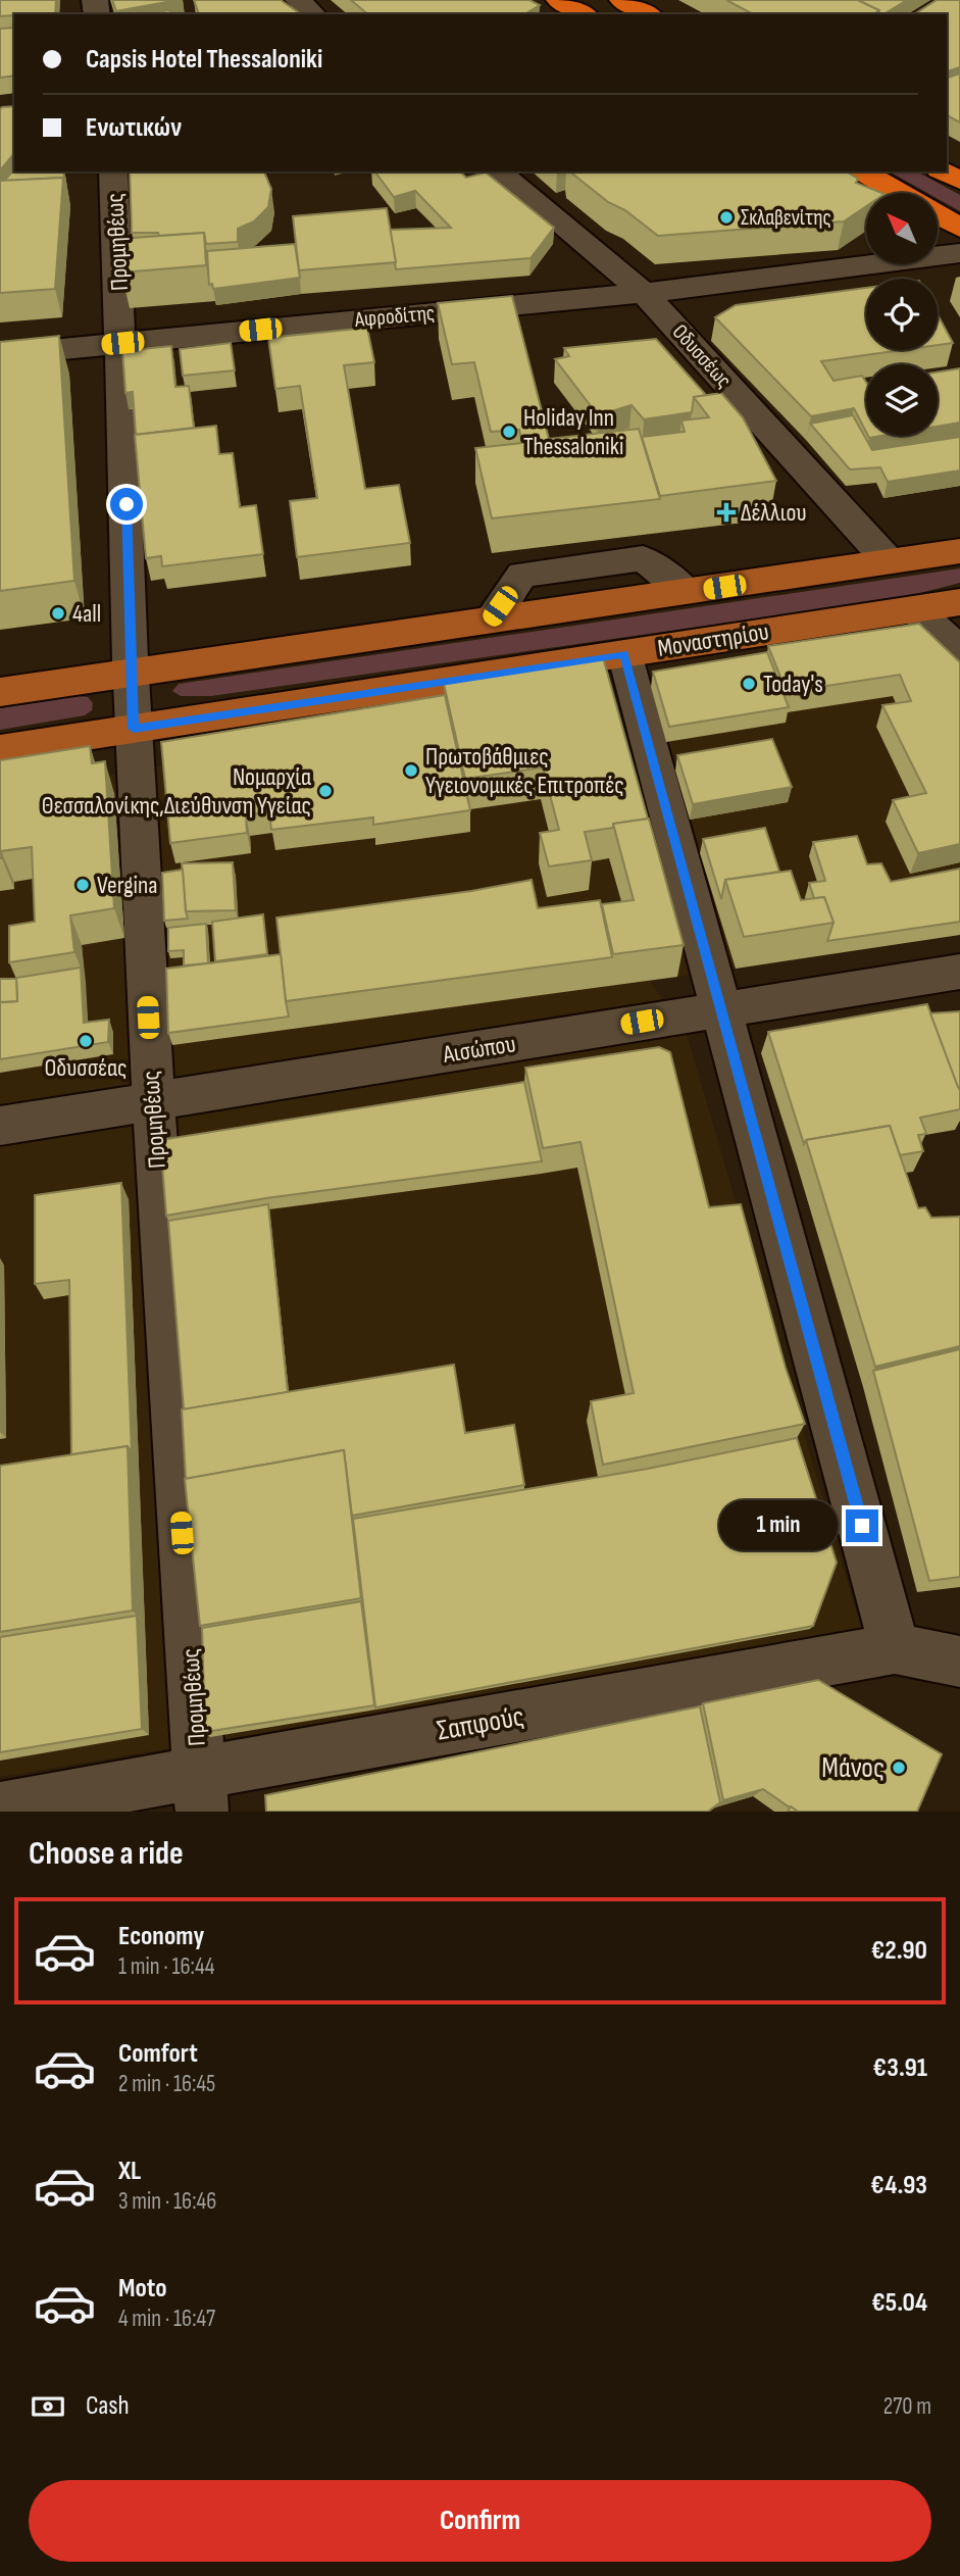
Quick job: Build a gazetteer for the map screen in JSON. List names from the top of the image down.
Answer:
{
  "streets": {
    "main road": ["Μοναστηρίου"],
    "street": [
      "Προμηθέως",
      "Αφροδίτης",
      "Οδυσσέως",
      "Αισώπου",
      "Σαπφούς"
    ]
  },
  "crossings": [
    ["Προμηθέως", "Αφροδίτης"],
    ["Προμηθέως", "Μοναστηρίου"],
    ["Προμηθέως", "Αισώπου"],
    ["Προμηθέως", "Σαπφούς"],
    ["Αφροδίτης", "Οδυσσέως"],
    ["Οδυσσέως", "Μοναστηρίου"]
  ],
  "places": {
    "other": [
      "Σκλαβενίτης",
      "Holiday Inn Thessaloniki",
      "4all",
      "Today's",
      "Πρωτοβάθμιες Υγειονομικές Επιτροπές",
      "Νομαρχία Θεσσαλονίκης,Διεύθυνση Υγείας",
      "Vergina",
      "Οδυσσέας",
      "Μάνος"
    ],
    "health": ["Δέλλιου"]
  },
  "north": "top left",
  "page": {
    "banner": ["Capsis Hotel Thessaloniki", "Ενωτικών"],
    "bubble": "1 min",
    "heading": "Choose a ride",
    "list": [
      {
        "name": "Economy",
        "note": "1 min · 16:44",
        "value": "€2.90"
      },
      {
        "name": "Comfort",
        "note": "2 min · 16:45",
        "value": "€3.91"
      },
      {
        "name": "XL",
        "note": "3 min · 16:46",
        "value": "€4.93"
      },
      {
        "name": "Moto",
        "note": "4 min · 16:47",
        "value": "€5.04"
      }
    ],
    "pay": ["Cash", "270 m"],
    "buttons": "Confirm"
  }
}
